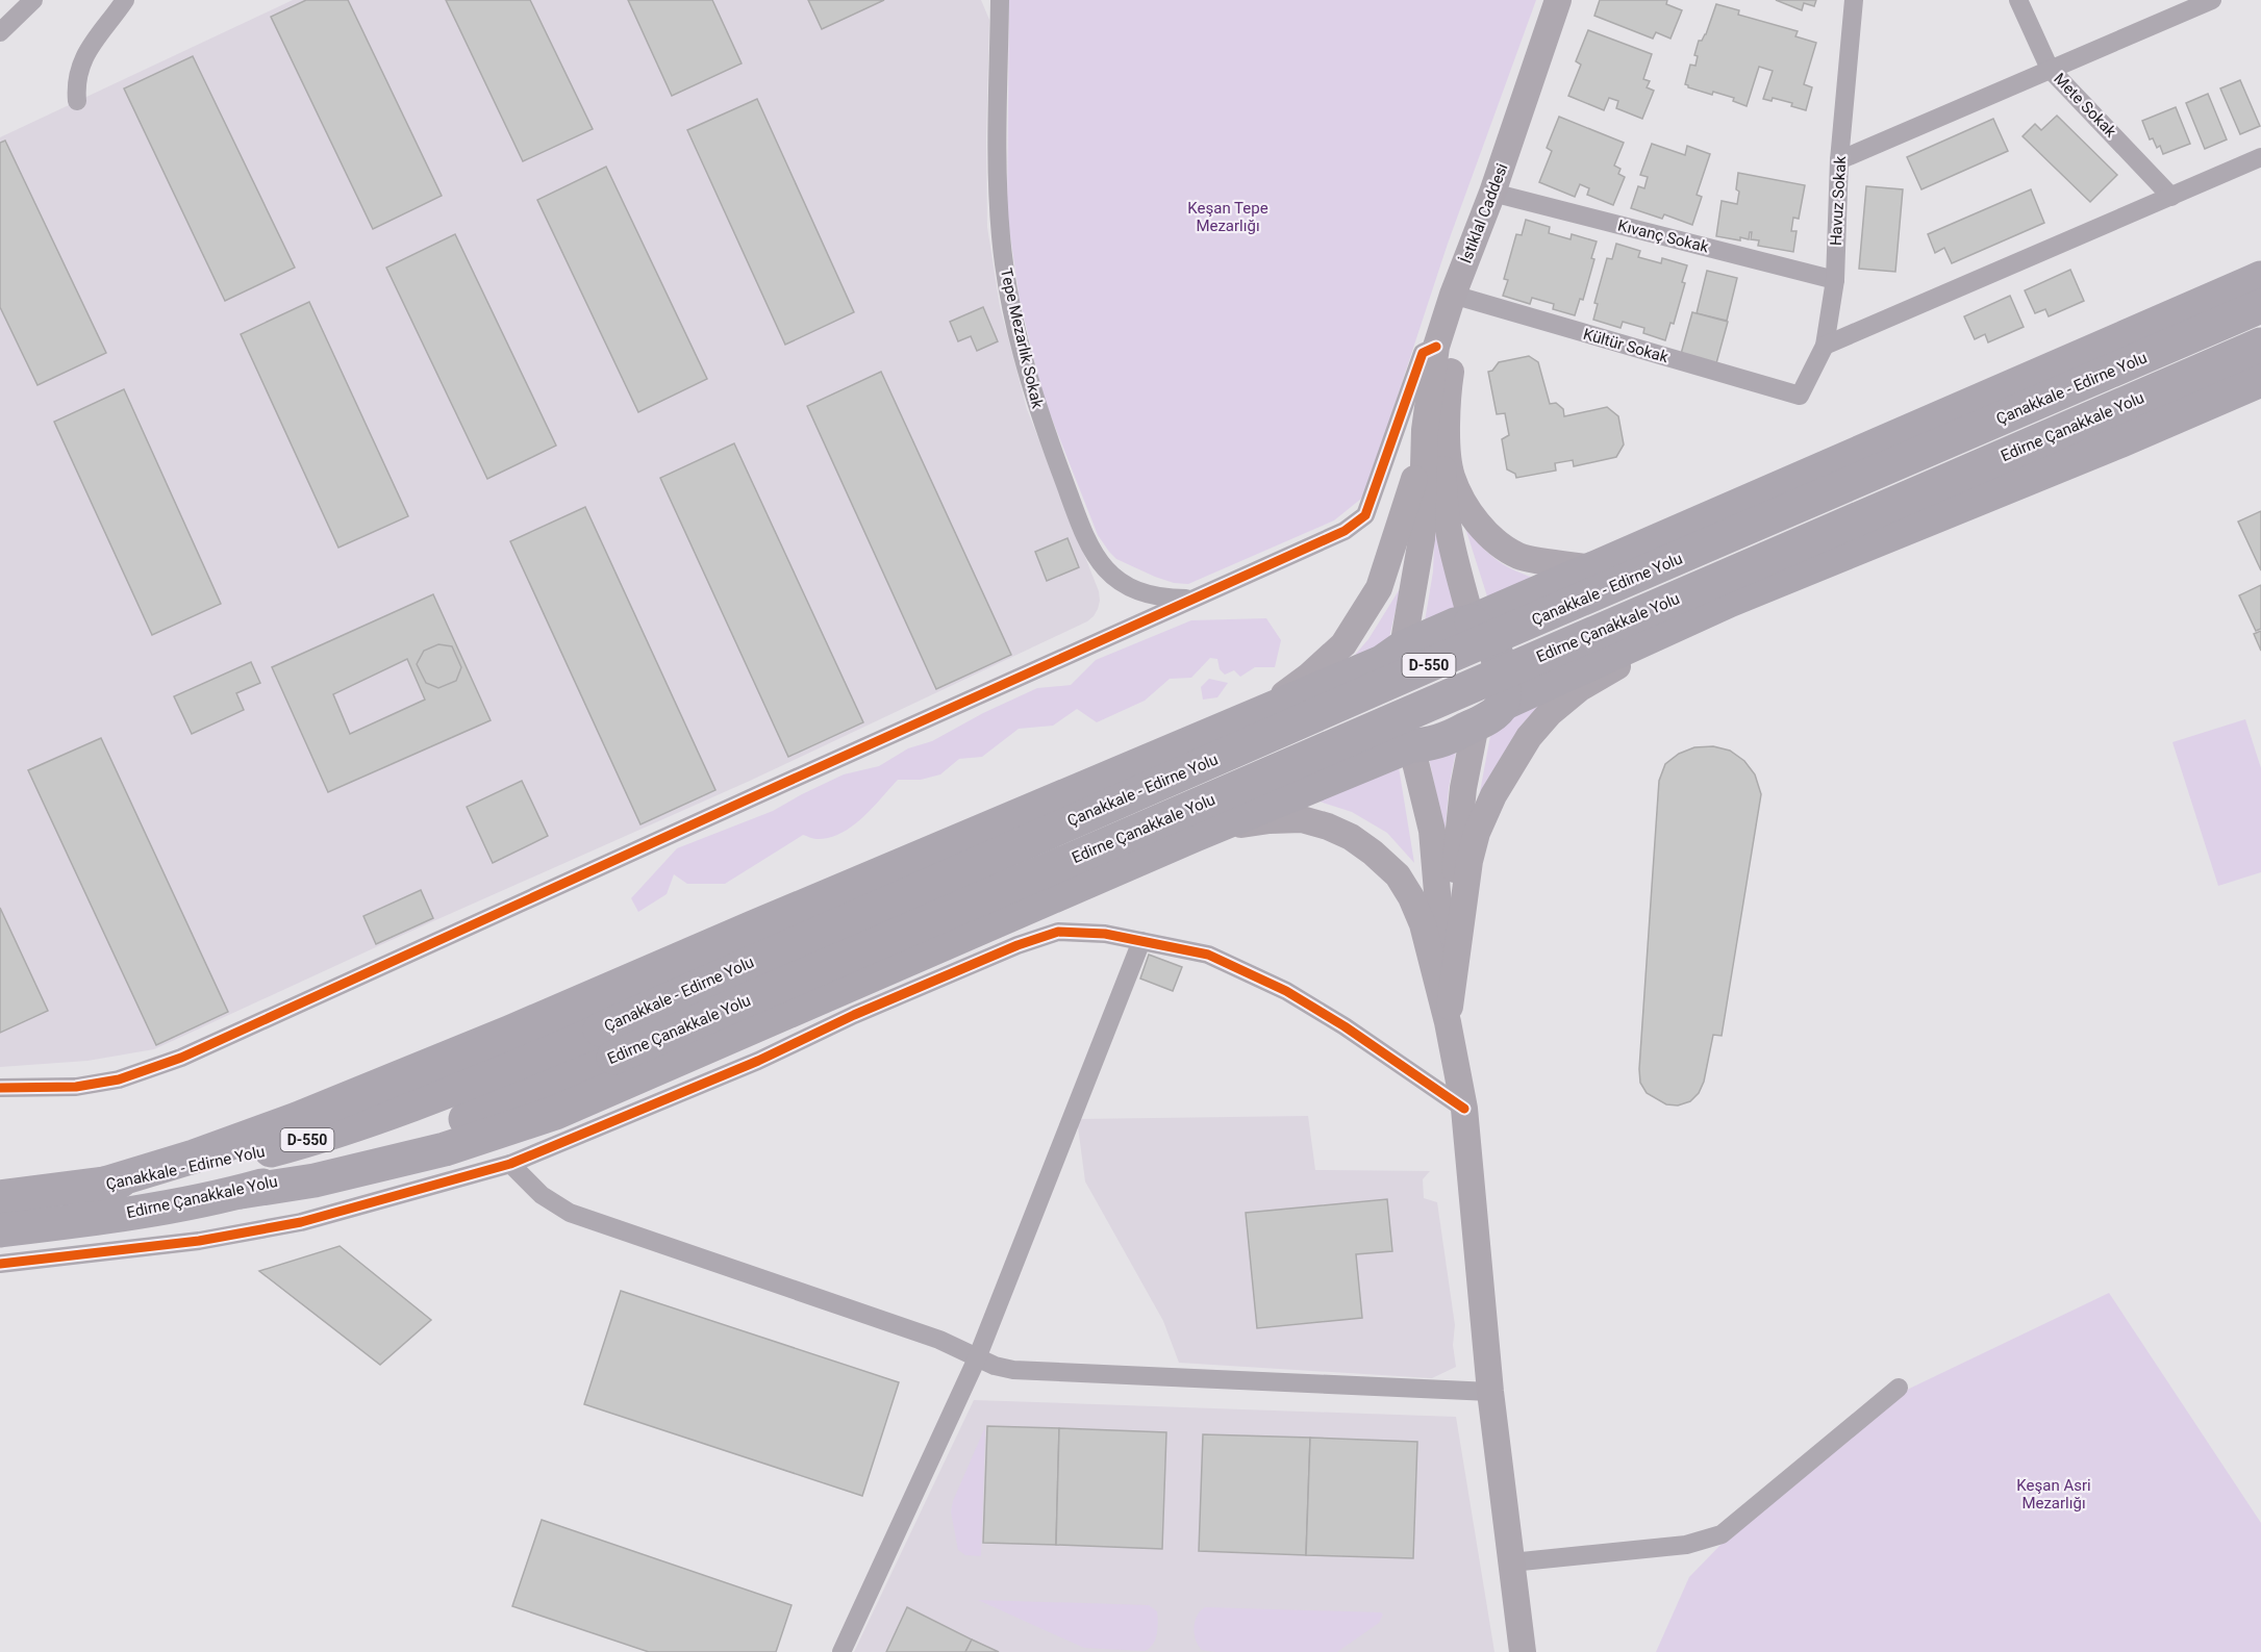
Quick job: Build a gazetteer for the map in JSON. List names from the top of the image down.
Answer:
{
  "streets": {
    "highway": ["Çanakkale - Edirne Yolu", "Edirne Çanakkale Yolu", "D-550"],
    "street": [
      "Mete Sokak",
      "Havuz Sokak",
      "İstiklal Caddesi",
      "Kıvanç Sokak",
      "Tepe Mezarlık Sokak",
      "Kültür Sokak"
    ]
  },
  "crossings": [
    ["Havuz Sokak", "Kıvanç Sokak"],
    ["Havuz Sokak", "Kültür Sokak"],
    ["İstiklal Caddesi", "Kıvanç Sokak"],
    ["İstiklal Caddesi", "Kültür Sokak"],
    ["Çanakkale - Edirne Yolu", "Edirne Çanakkale Yolu"]
  ],
  "parks": ["Keşan Tepe Mezarlığı", "Keşan Asri Mezarlığı"]
}
